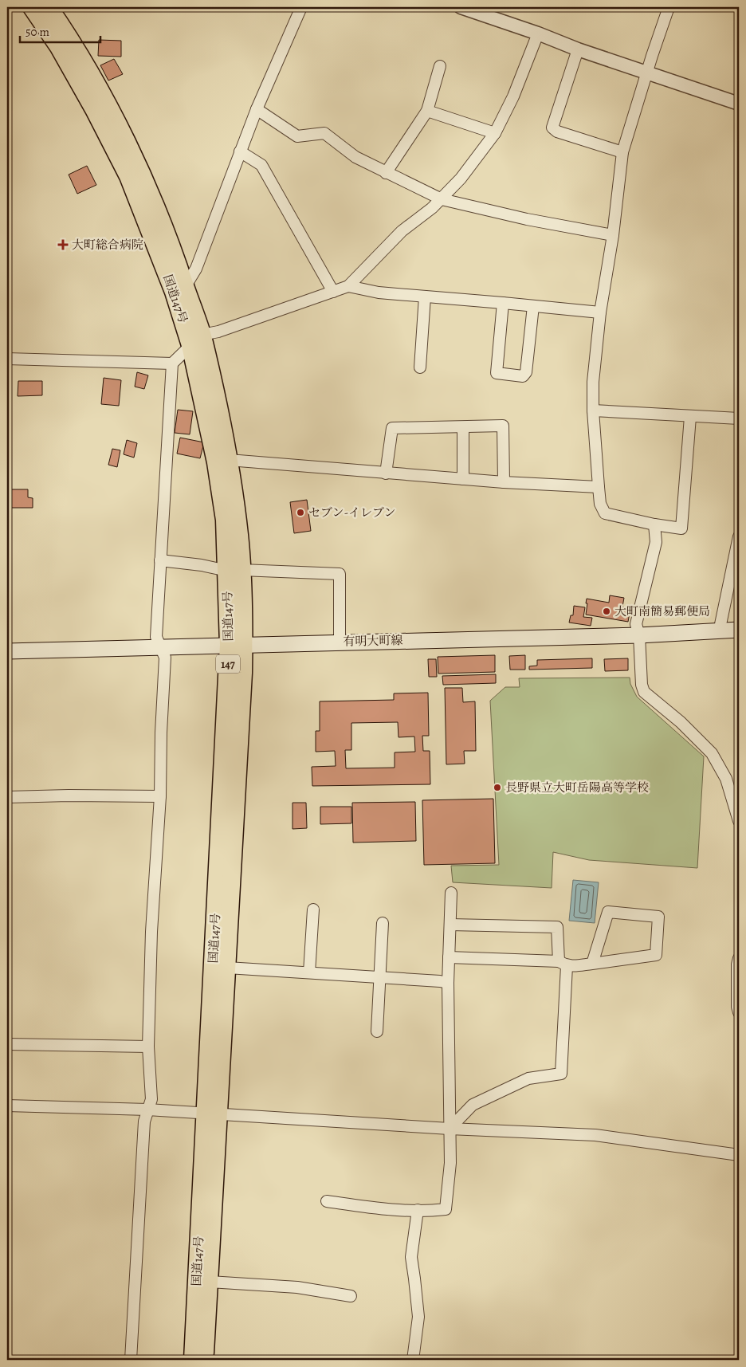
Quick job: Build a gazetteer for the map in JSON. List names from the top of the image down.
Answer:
{
  "streets": {
    "highway": ["国道147号", "147"],
    "main road": ["有明大町線"]
  },
  "crossings": [
    ["国道147号", "有明大町線"]
  ],
  "places": {
    "health": ["大町総合病院"],
    "other": ["セブン-イレブン", "大町南簡易郵便局", "長野県立大町岳陽高等学校"]
  },
  "scale_bar": "50 m"
}
